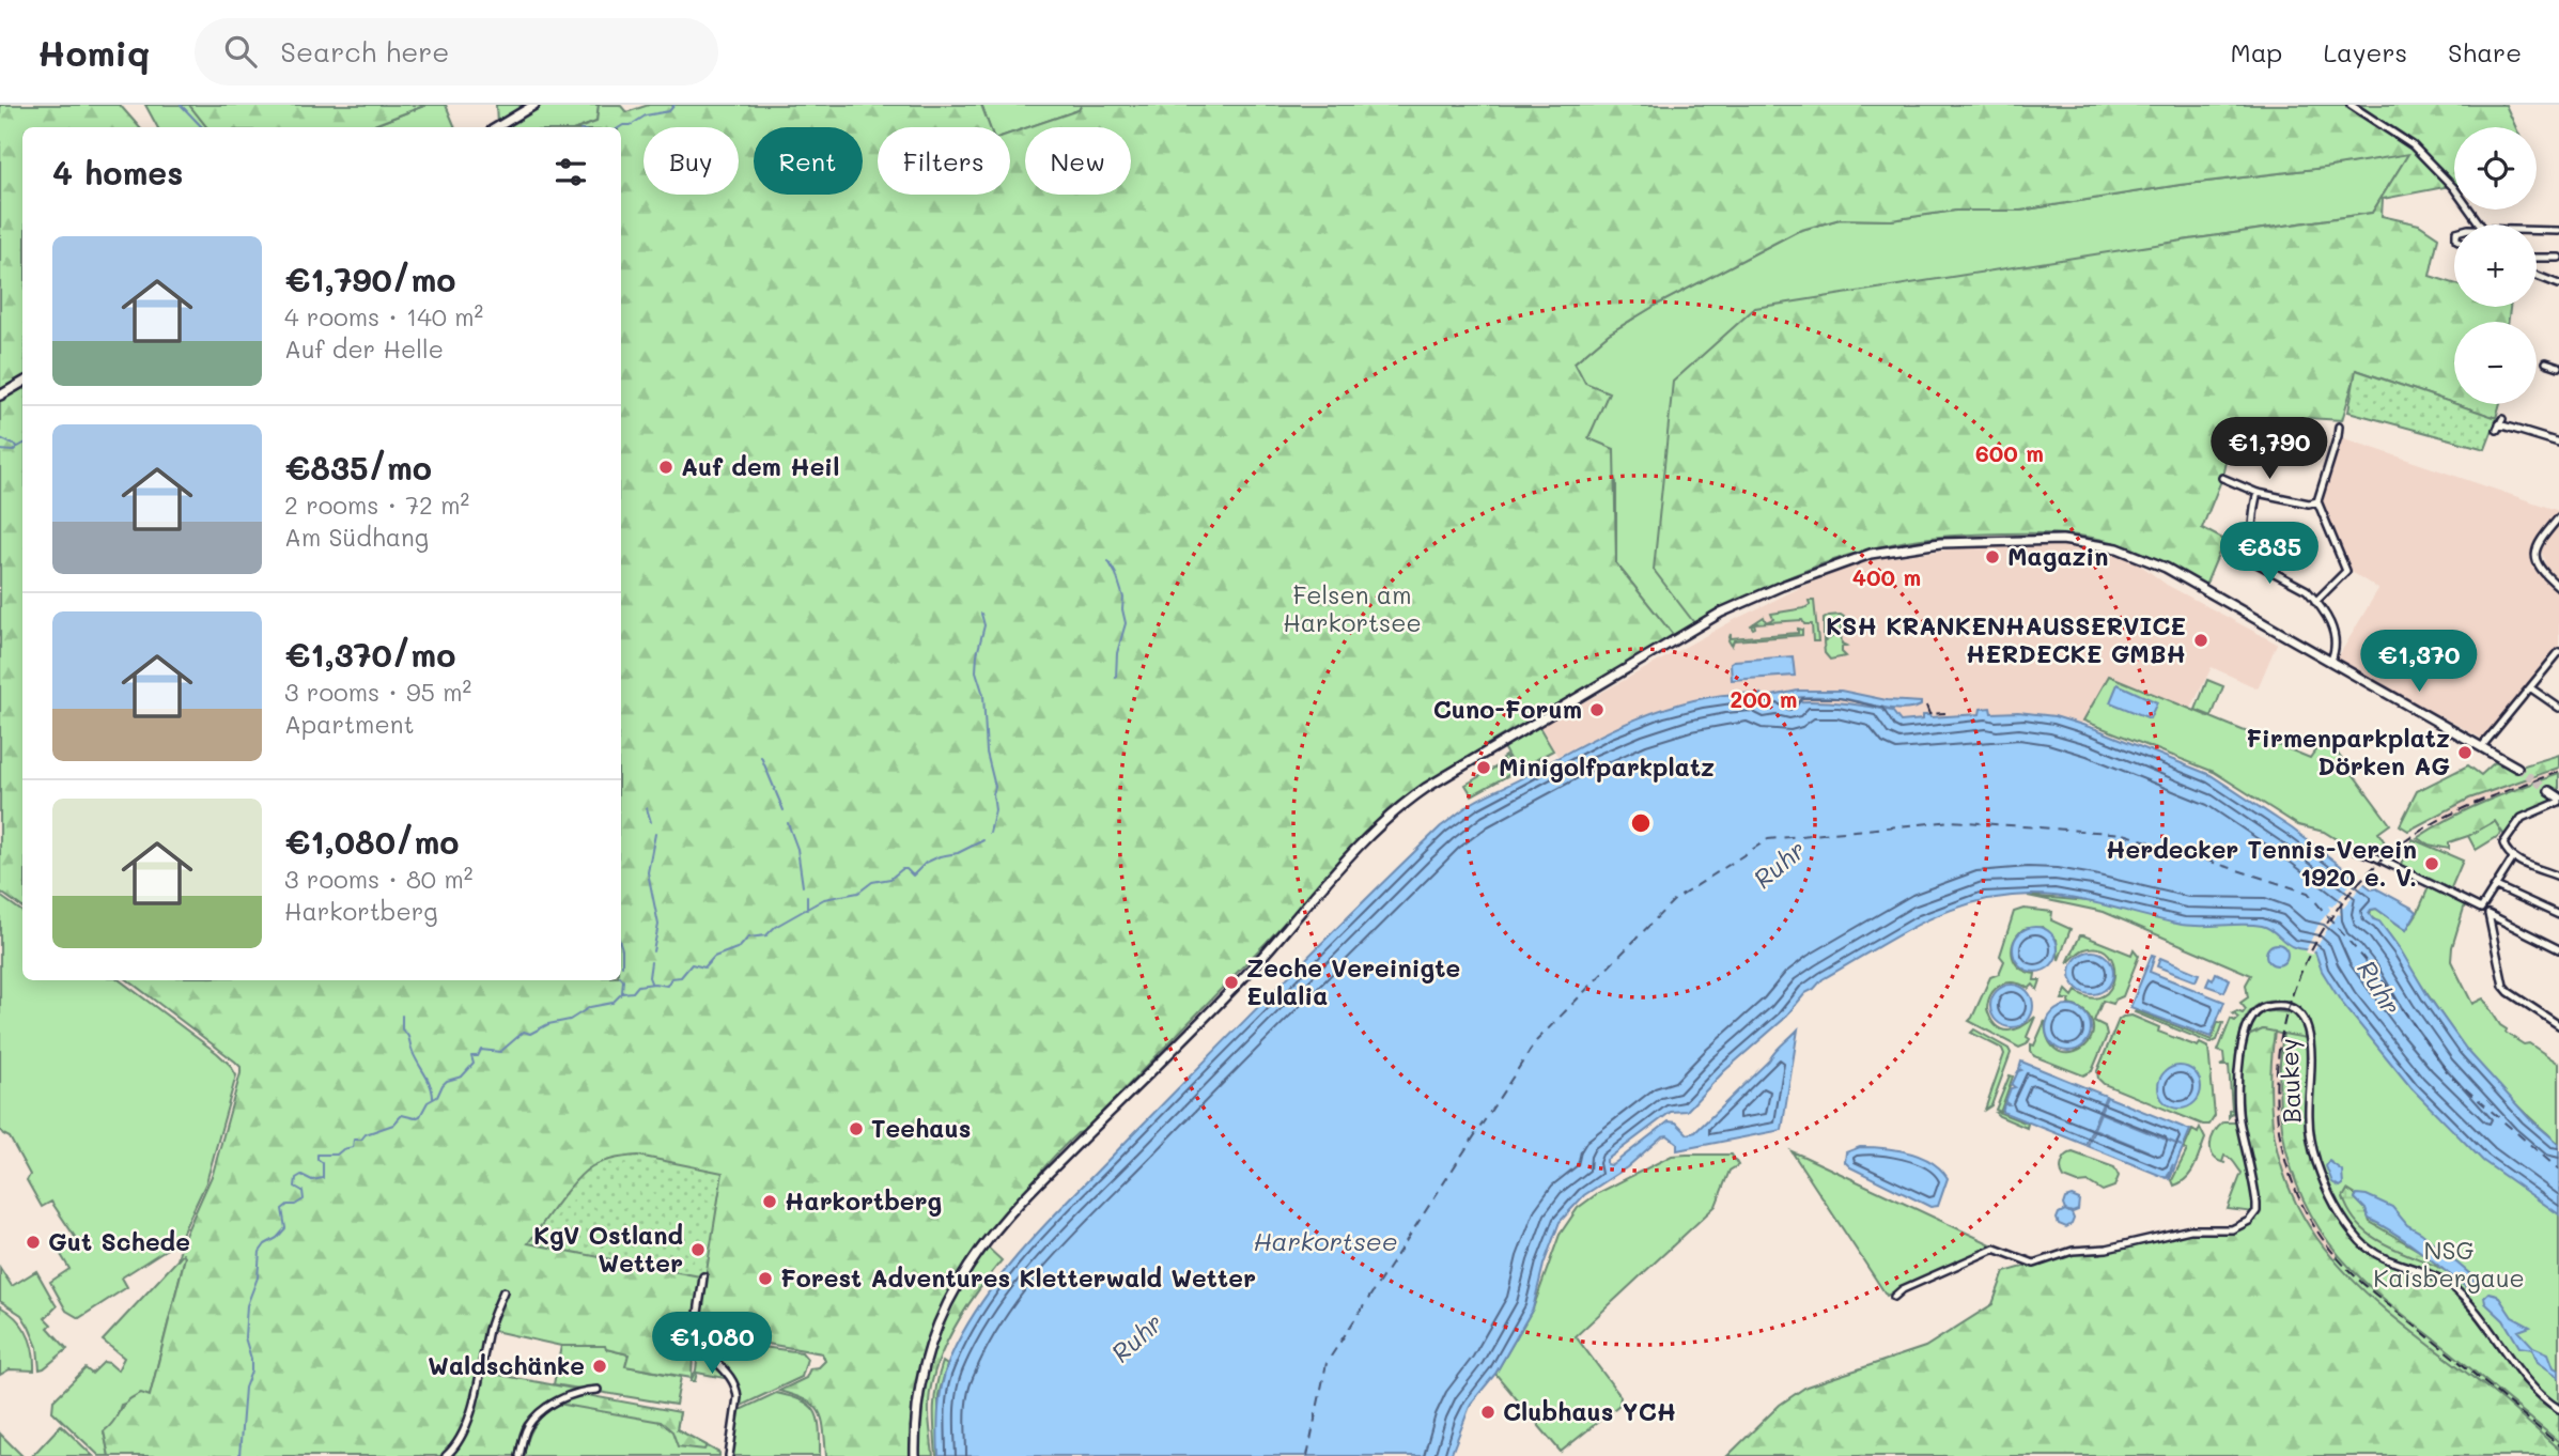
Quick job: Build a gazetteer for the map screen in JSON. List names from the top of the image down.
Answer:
{
  "streets": {
    "street": ["Baukey"]
  },
  "water": ["Ruhr", "Harkortsee"],
  "parks": ["Felsen am Harkortsee", "NSG Kaisbergaue"],
  "places": [
    "Auf dem Heil",
    "Magazin",
    "KSH KRANKENHAUSSERVICE HERDECKE GMBH",
    "Cuno-Forum",
    "Firmenparkplatz Dörken AG",
    "Minigolfparkplatz",
    "Herdecker Tennis-Verein 1920 e. V.",
    "Zeche Vereinigte Eulalia",
    "Teehaus",
    "Harkortberg",
    "Gut Schede",
    "KgV Ostland Wetter",
    "Forest Adventures Kletterwald Wetter",
    "Waldschänke",
    "Clubhaus YCH"
  ],
  "page": {
    "header": "Homiq",
    "search": "Search here",
    "nav": ["Map", "Layers", "Share"],
    "map_buttons": ["+", "−"],
    "chip": [
      "Buy",
      "Rent",
      "Filters",
      "New"
    ],
    "heading": "4 homes",
    "list": [
      {
        "name": "€1,790/mo",
        "note": "4 rooms · 140 m² · Auf der Helle"
      },
      {
        "name": "€835/mo",
        "note": "2 rooms · 72 m² · Am Südhang"
      },
      {
        "name": "€1,370/mo",
        "note": "3 rooms · 95 m² · Apartment"
      },
      {
        "name": "€1,080/mo",
        "note": "3 rooms · 80 m² · Harkortberg"
      }
    ],
    "price": [
      "€1,790",
      "€835",
      "€1,370",
      "€1,080"
    ]
  },
  "rings": ["600 m", "400 m", "200 m"]
}
